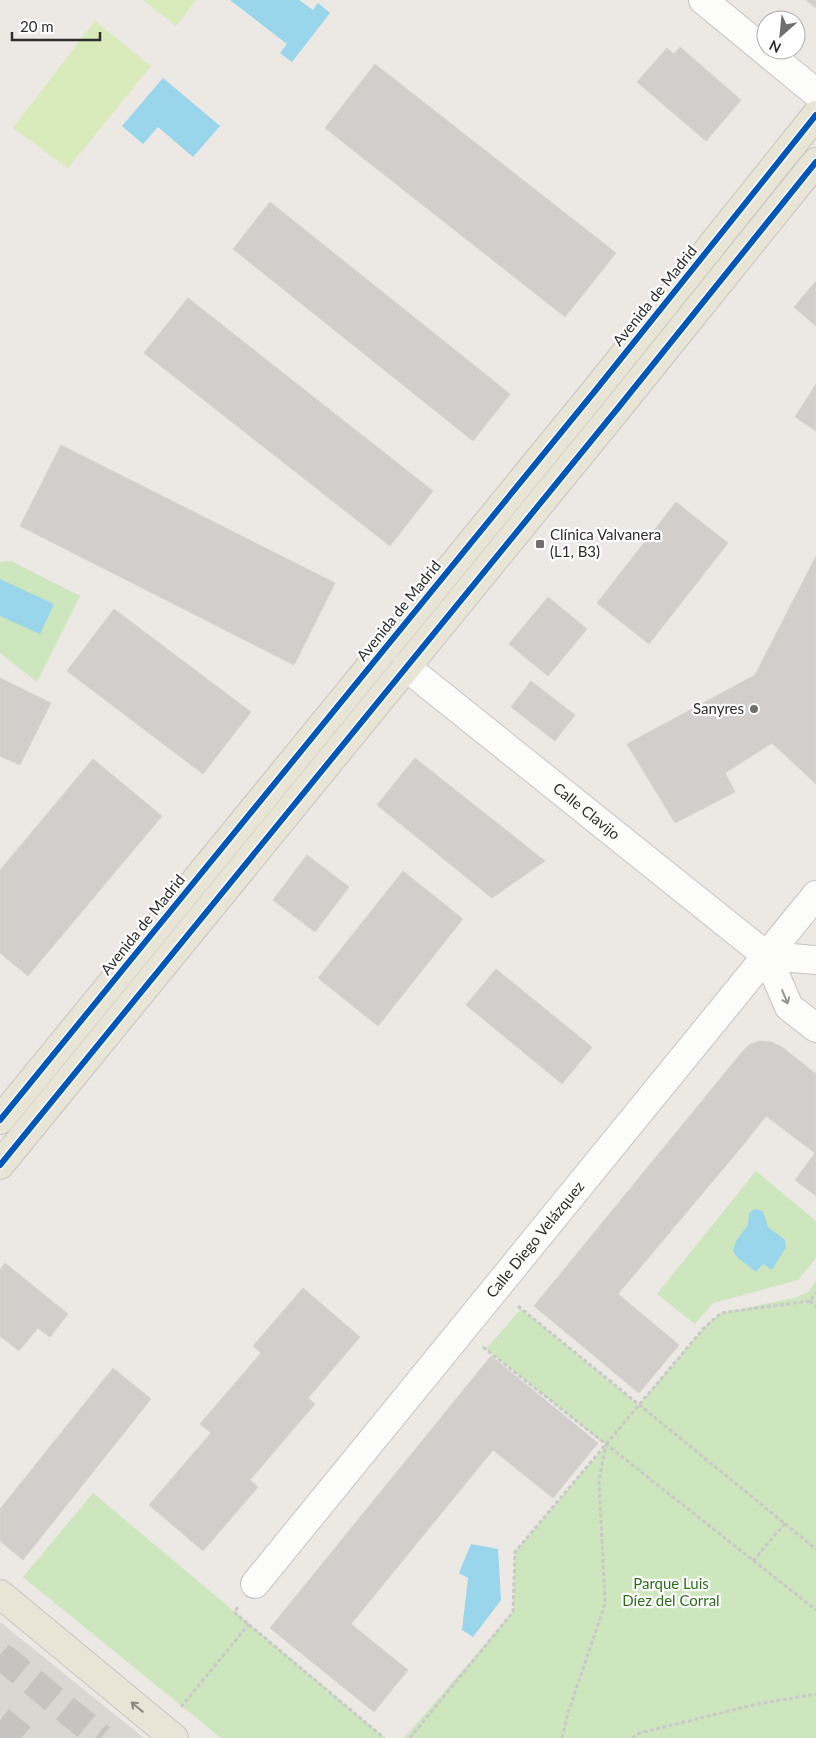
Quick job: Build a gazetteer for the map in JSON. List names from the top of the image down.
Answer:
{
  "streets": {
    "main road": ["Avenida de Madrid"],
    "street": ["Calle Clavijo", "Calle Diego Velázquez"]
  },
  "crossings": [
    ["Calle Clavijo", "Calle Diego Velázquez"]
  ],
  "parks": ["Parque Luis Díez del Corral"],
  "places": {
    "transit": ["Clínica Valvanera (L1, B3)"],
    "other": ["Sanyres"]
  },
  "scale_bar": "20 m",
  "north": "bottom left"
}
